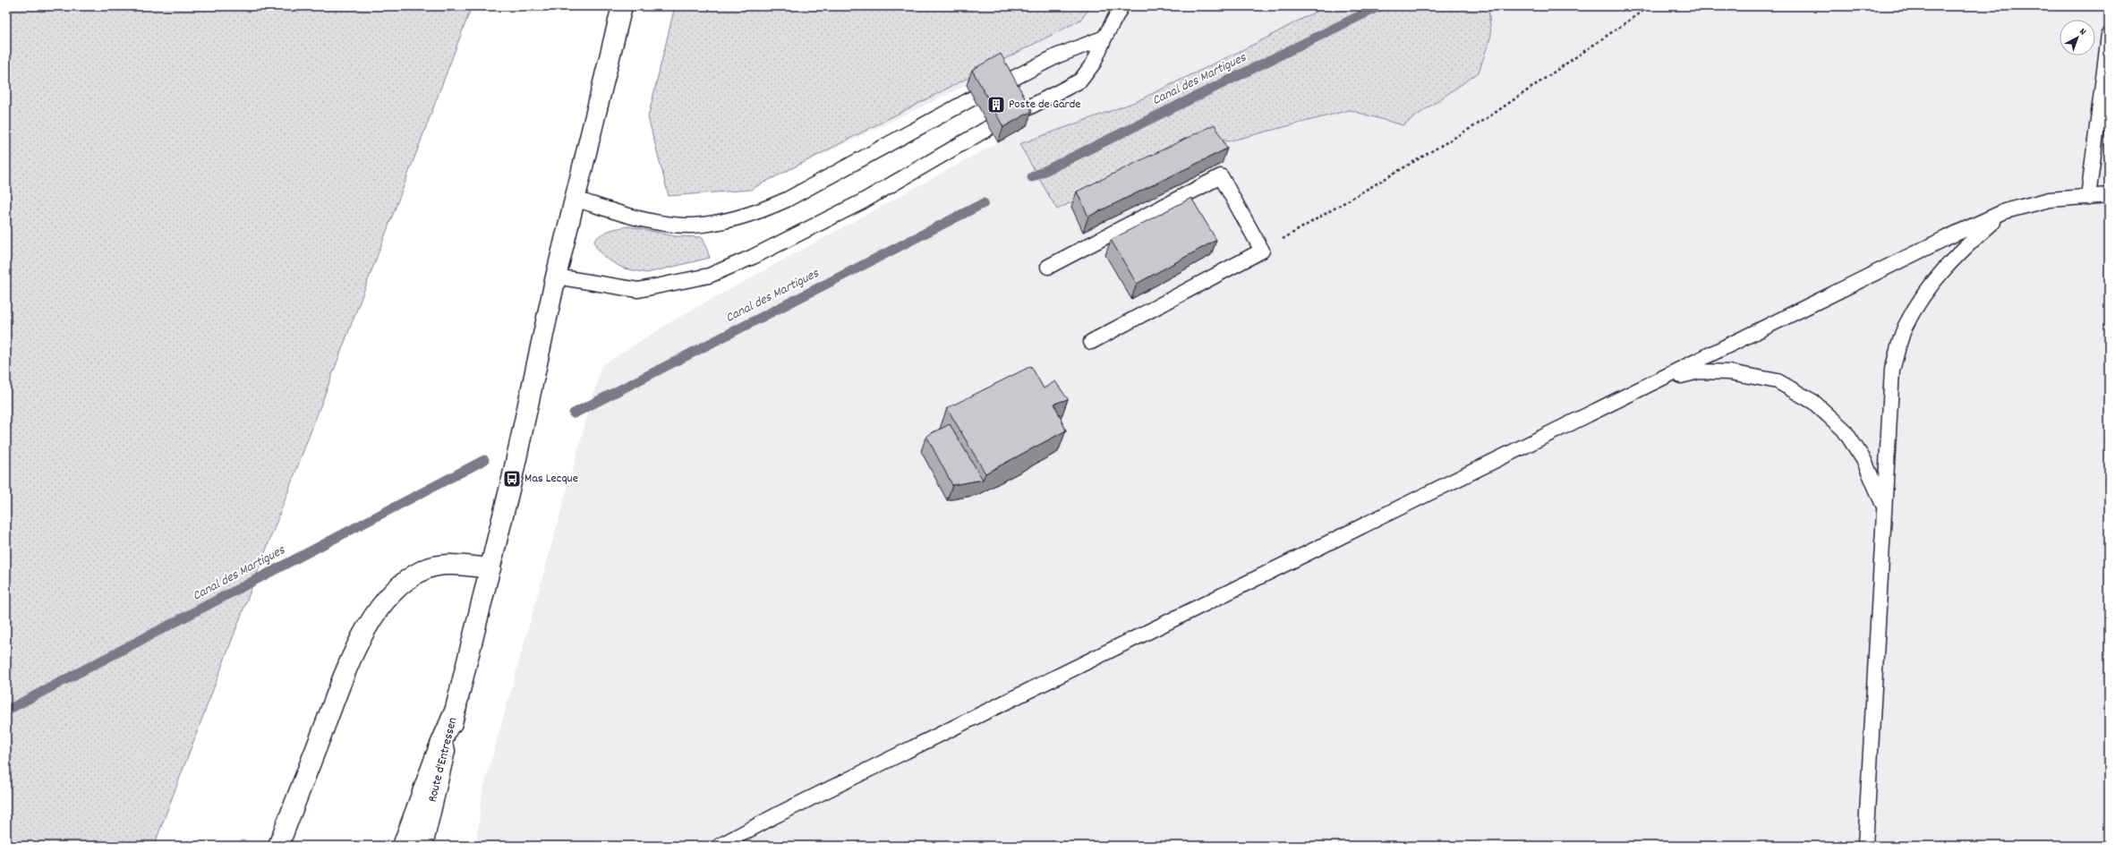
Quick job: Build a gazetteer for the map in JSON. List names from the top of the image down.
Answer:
{
  "streets": {
    "main road": ["Route d'Entressen"]
  },
  "water": ["Canal des Martigues"],
  "places": {
    "building": ["Poste de Garde"],
    "bus stop": ["Mas Lecque"]
  },
  "north": "top right"
}
